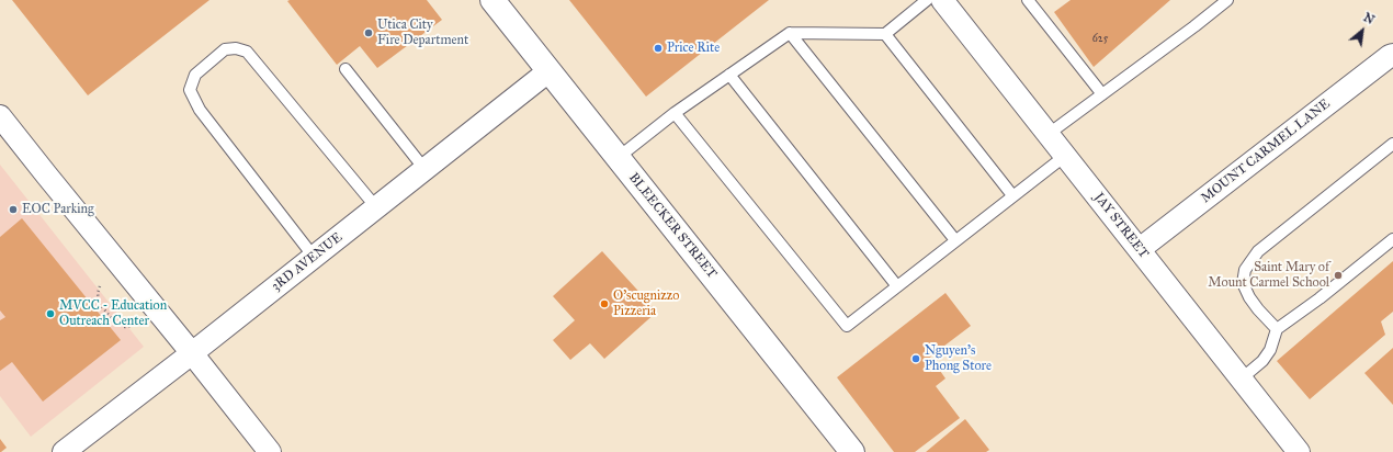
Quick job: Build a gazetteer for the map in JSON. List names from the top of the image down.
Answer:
{
  "streets": {
    "street": [
      "MOUNT CARMEL LANE",
      "BLEECKER STREET",
      "JAY STREET",
      "3RD AVENUE"
    ]
  },
  "crossings": [
    ["MOUNT CARMEL LANE", "JAY STREET"],
    ["BLEECKER STREET", "3RD AVENUE"]
  ],
  "places": [
    "Utica City Fire Department",
    "Price Rite",
    "EOC Parking",
    "Saint Mary of Mount Carmel School",
    "O’scugnizzo Pizzeria",
    "MVCC - Education Outreach Center",
    "Nguyen's Phong Store"
  ],
  "house_numbers": ["625"],
  "north": "top right"
}
